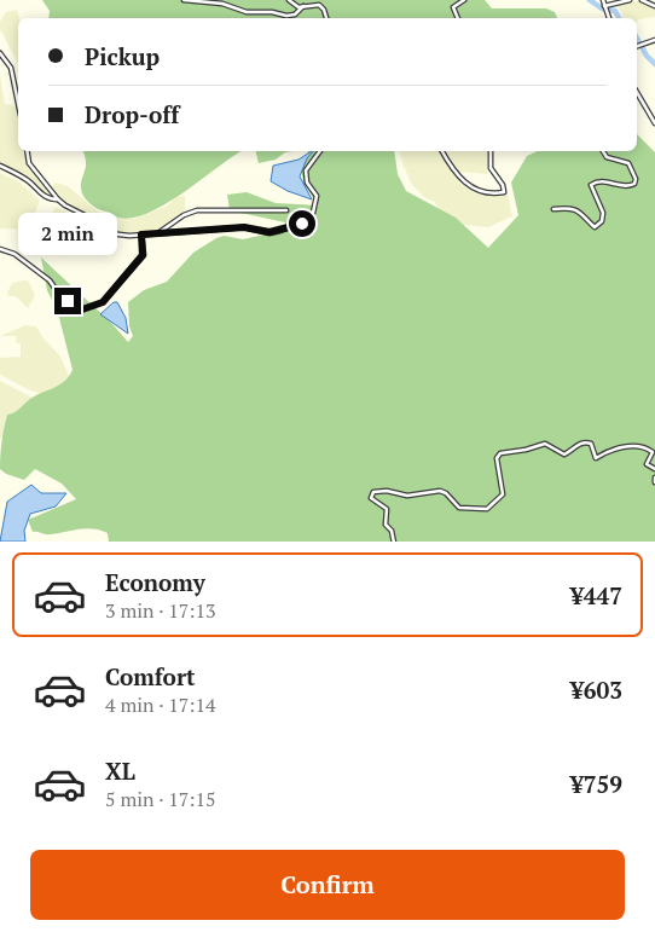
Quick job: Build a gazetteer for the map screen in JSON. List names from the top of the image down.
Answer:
{
  "page": {
    "banner": ["Pickup", "Drop-off"],
    "bubble": "2 min",
    "list": [
      {
        "name": "Economy",
        "note": "3 min · 17:13",
        "value": "¥447"
      },
      {
        "name": "Comfort",
        "note": "4 min · 17:14",
        "value": "¥603"
      },
      {
        "name": "XL",
        "note": "5 min · 17:15",
        "value": "¥759"
      }
    ],
    "buttons": "Confirm"
  }
}
